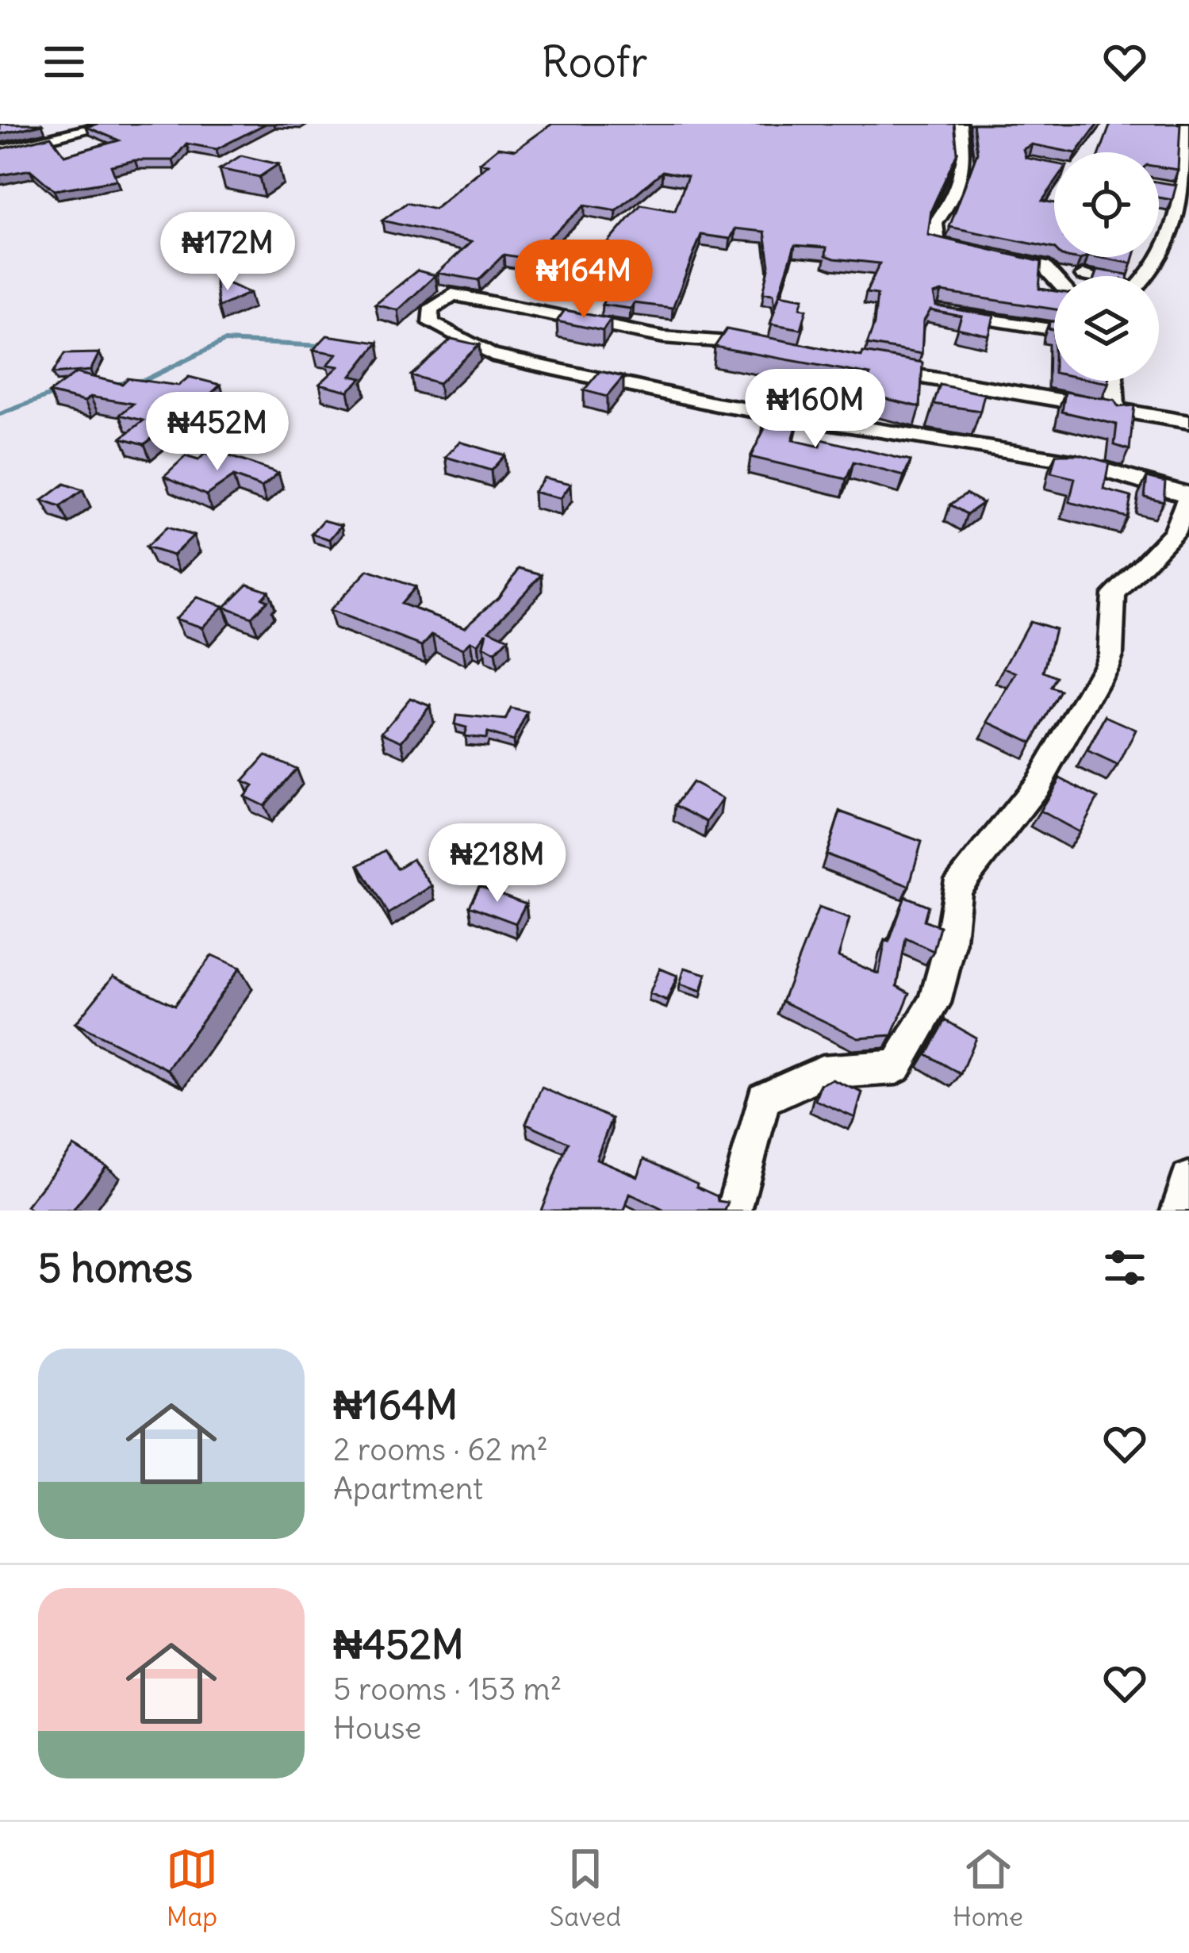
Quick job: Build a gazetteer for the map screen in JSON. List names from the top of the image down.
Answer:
{
  "page": {
    "header": "Roofr",
    "price": [
      "₦172M",
      "₦164M",
      "₦160M",
      "₦452M",
      "₦218M"
    ],
    "heading": "5 homes",
    "list": [
      {
        "name": "₦164M",
        "note": "2 rooms · 62 m² · Apartment"
      },
      {
        "name": "₦452M",
        "note": "5 rooms · 153 m² · House"
      }
    ],
    "tabs": ["Map", "Saved", "Home"]
  }
}
